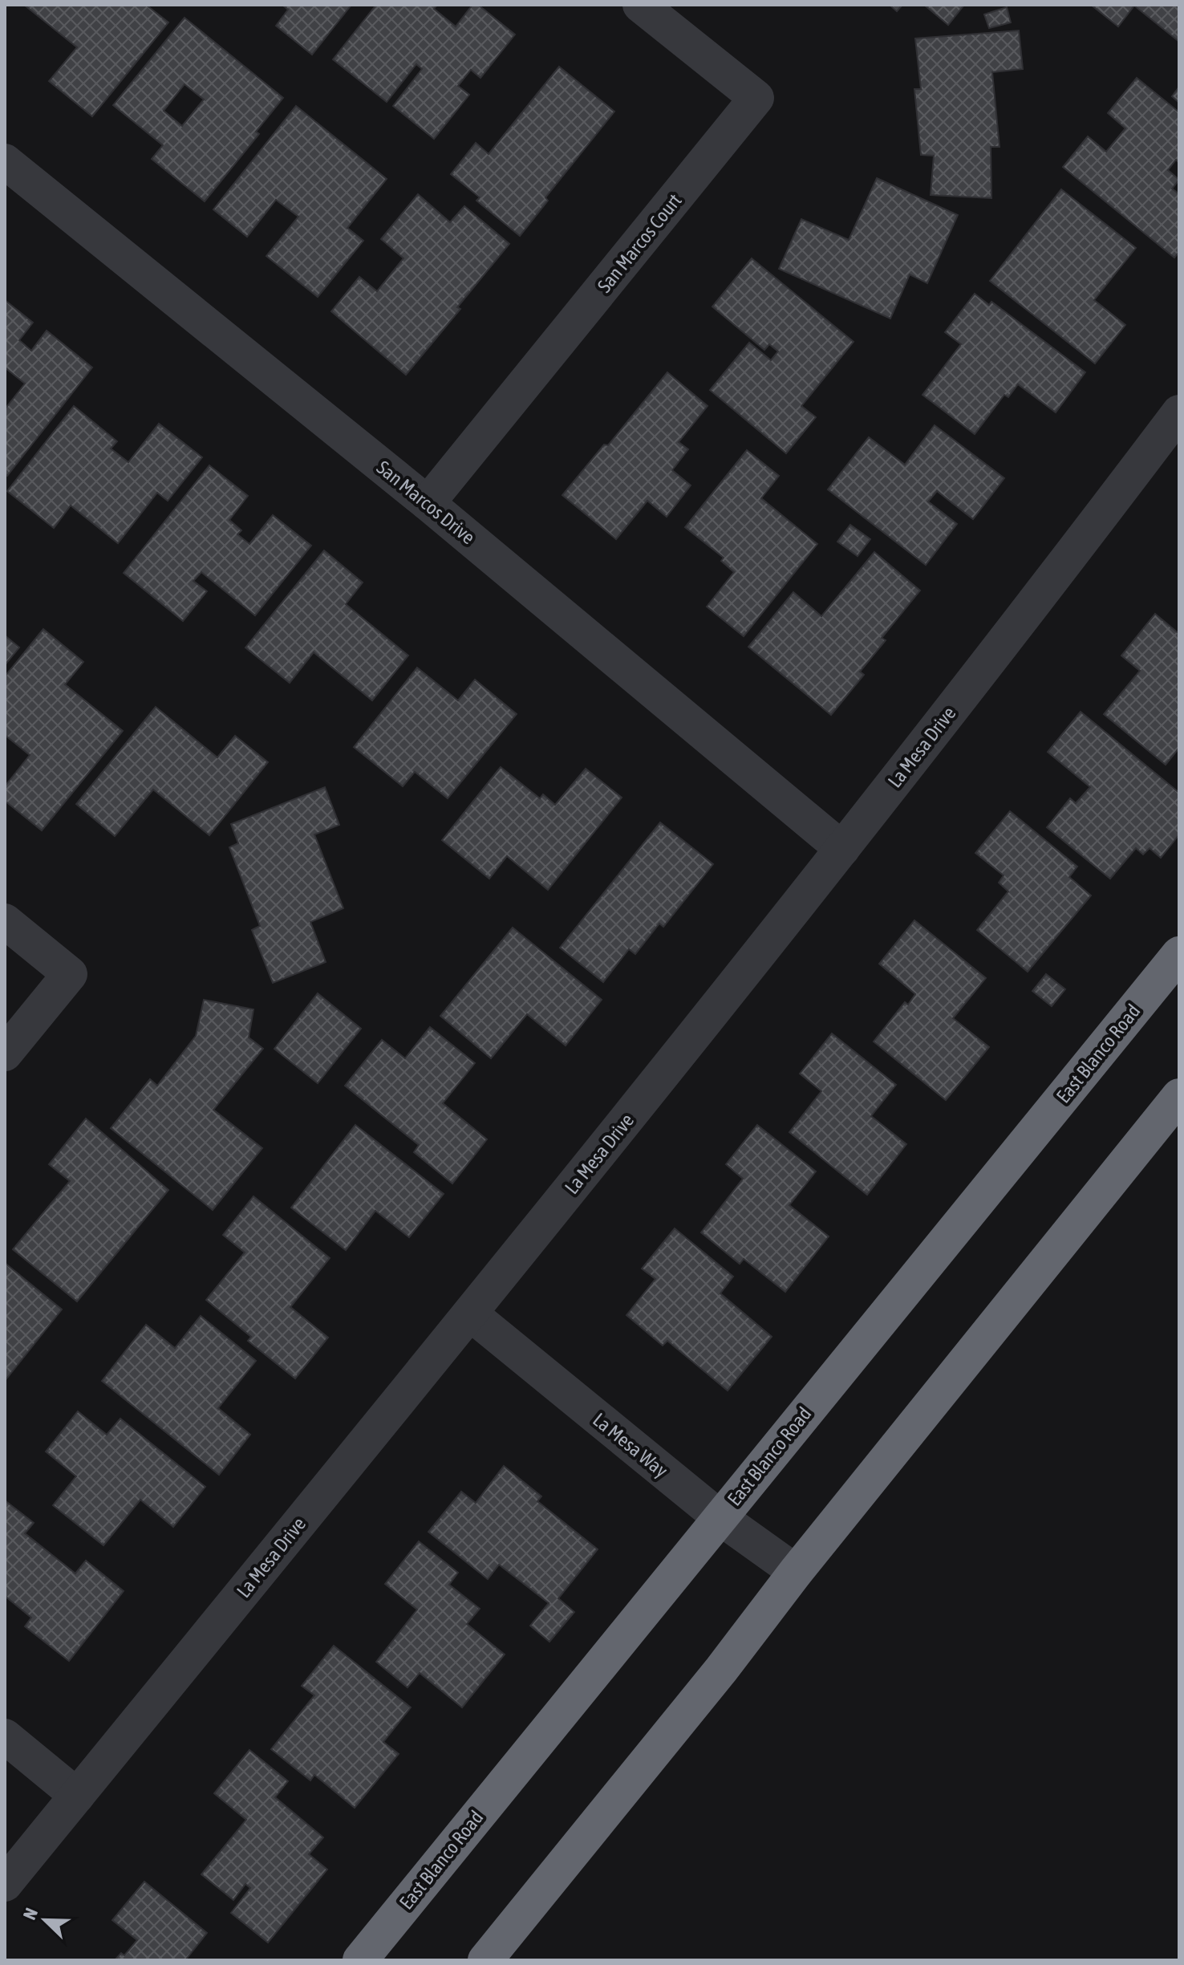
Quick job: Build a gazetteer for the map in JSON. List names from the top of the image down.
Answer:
{
  "streets": {
    "highway": ["East Blanco Road"],
    "street": [
      "San Marcos Court",
      "San Marcos Drive",
      "La Mesa Drive",
      "La Mesa Way"
    ]
  },
  "crossings": [
    ["San Marcos Court", "San Marcos Drive"],
    ["San Marcos Drive", "La Mesa Drive"],
    ["La Mesa Drive", "La Mesa Way"],
    ["East Blanco Road", "La Mesa Way"]
  ],
  "north": "top left"
}
